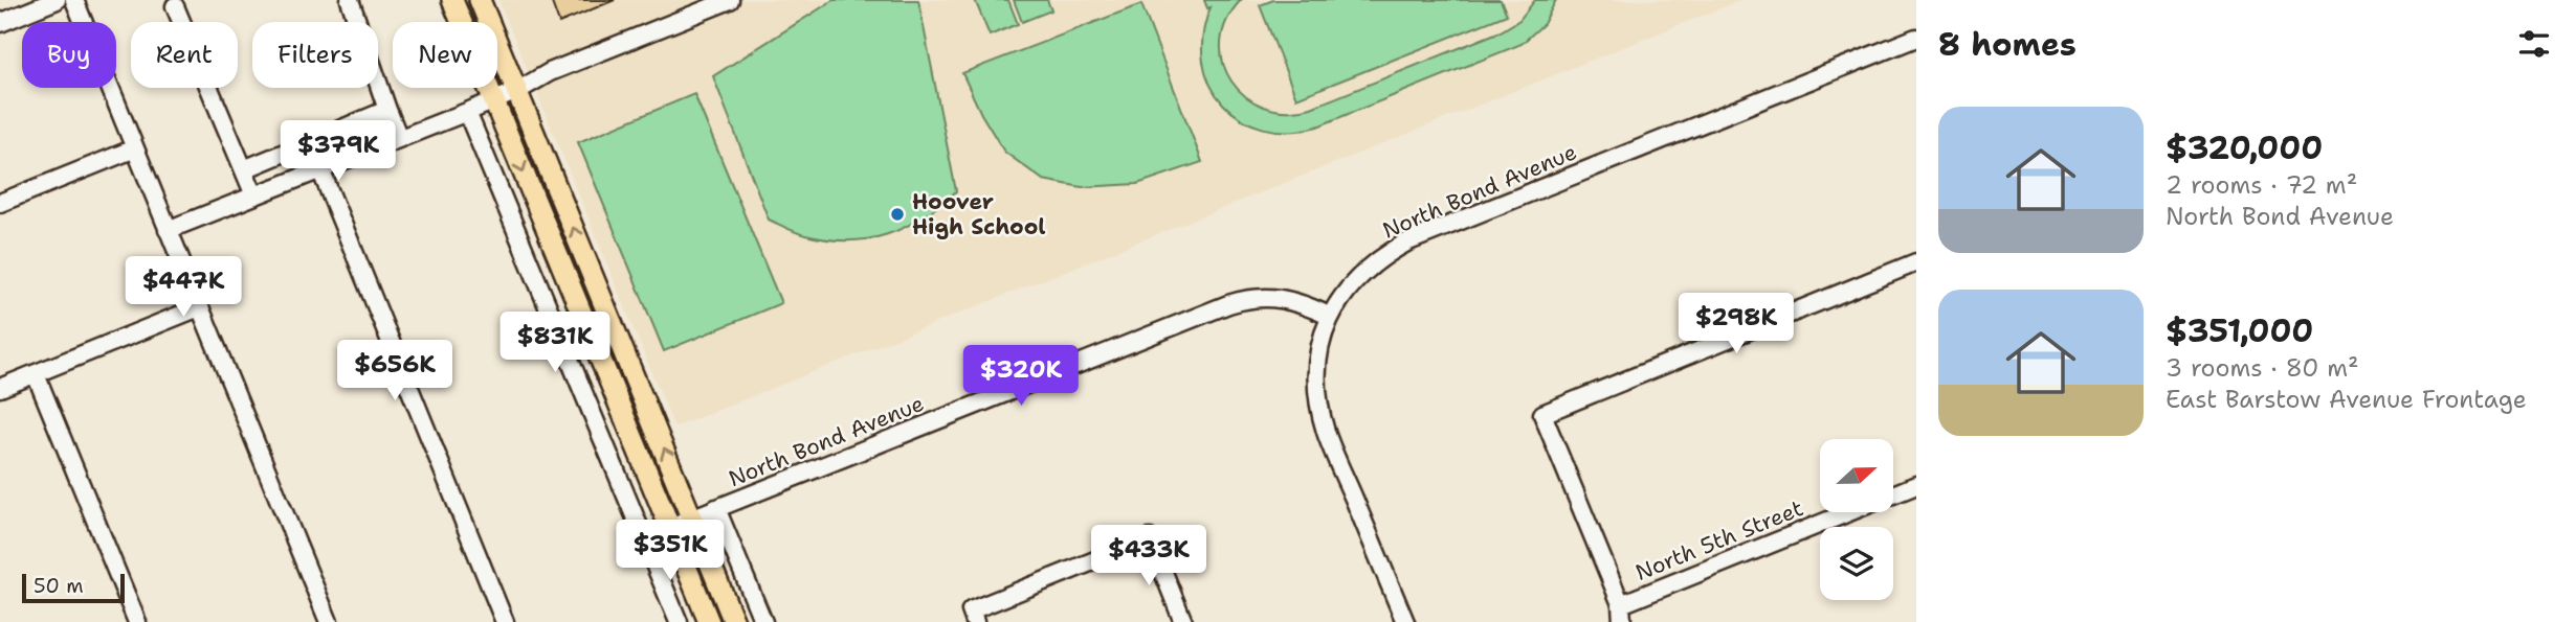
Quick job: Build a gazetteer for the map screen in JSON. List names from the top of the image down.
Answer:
{
  "streets": {
    "street": ["North Bond Avenue", "North 5th Street"]
  },
  "places": ["Hoover High School"],
  "scale_bar": "50 m",
  "north": "right",
  "page": {
    "heading": "8 homes",
    "chip": [
      "Buy",
      "Rent",
      "Filters",
      "New"
    ],
    "list": [
      {
        "name": "$320,000",
        "note": "2 rooms · 72 m² · North Bond Avenue"
      },
      {
        "name": "$351,000",
        "note": "3 rooms · 80 m² · East Barstow Avenue Frontage"
      }
    ],
    "price": [
      "$379K",
      "$447K",
      "$298K",
      "$831K",
      "$656K",
      "$320K",
      "$351K",
      "$433K"
    ],
    "scale": "50 m"
  }
}
